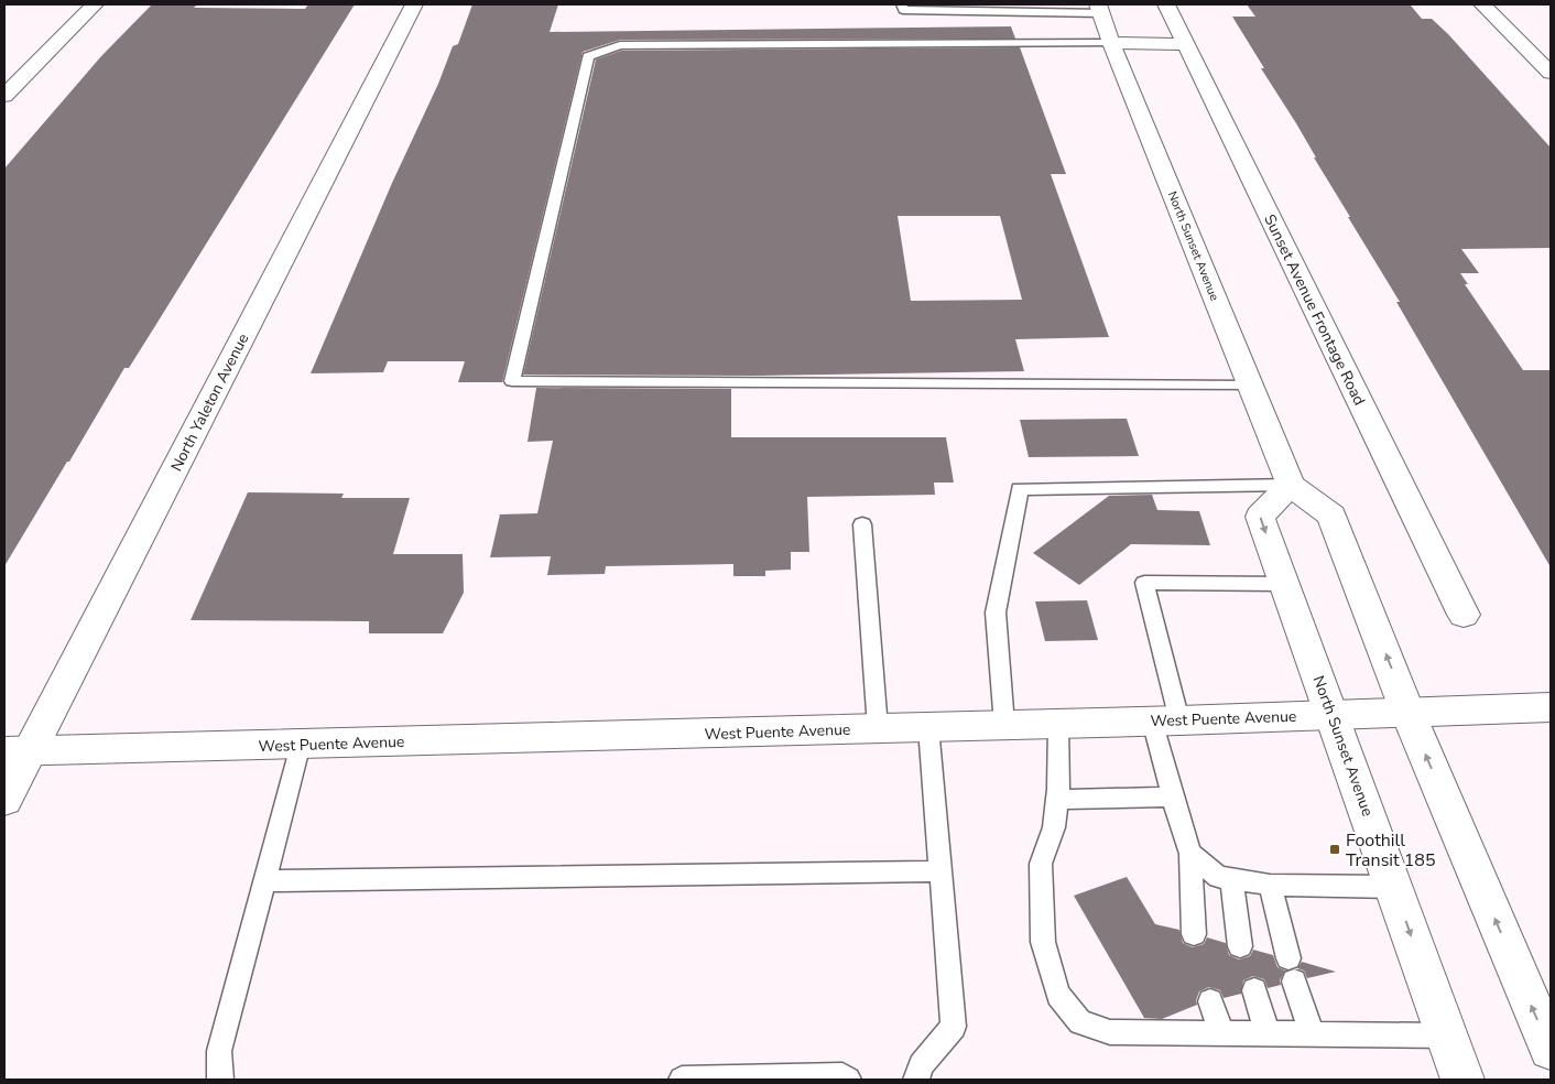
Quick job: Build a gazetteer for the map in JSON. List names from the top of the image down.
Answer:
{
  "streets": {
    "main road": [
      "North Sunset Avenue",
      "Sunset Avenue Frontage Road",
      "North Yaleton Avenue",
      "West Puente Avenue"
    ]
  },
  "crossings": [
    ["North Sunset Avenue", "West Puente Avenue"],
    ["North Yaleton Avenue", "West Puente Avenue"]
  ],
  "places": {
    "transit": ["Foothill Transit 185"]
  }
}
